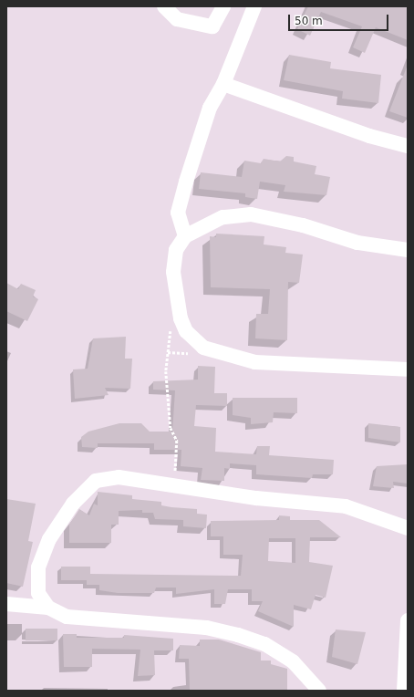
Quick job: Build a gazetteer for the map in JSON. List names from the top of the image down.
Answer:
{
  "scale_bar": "50 m"
}
